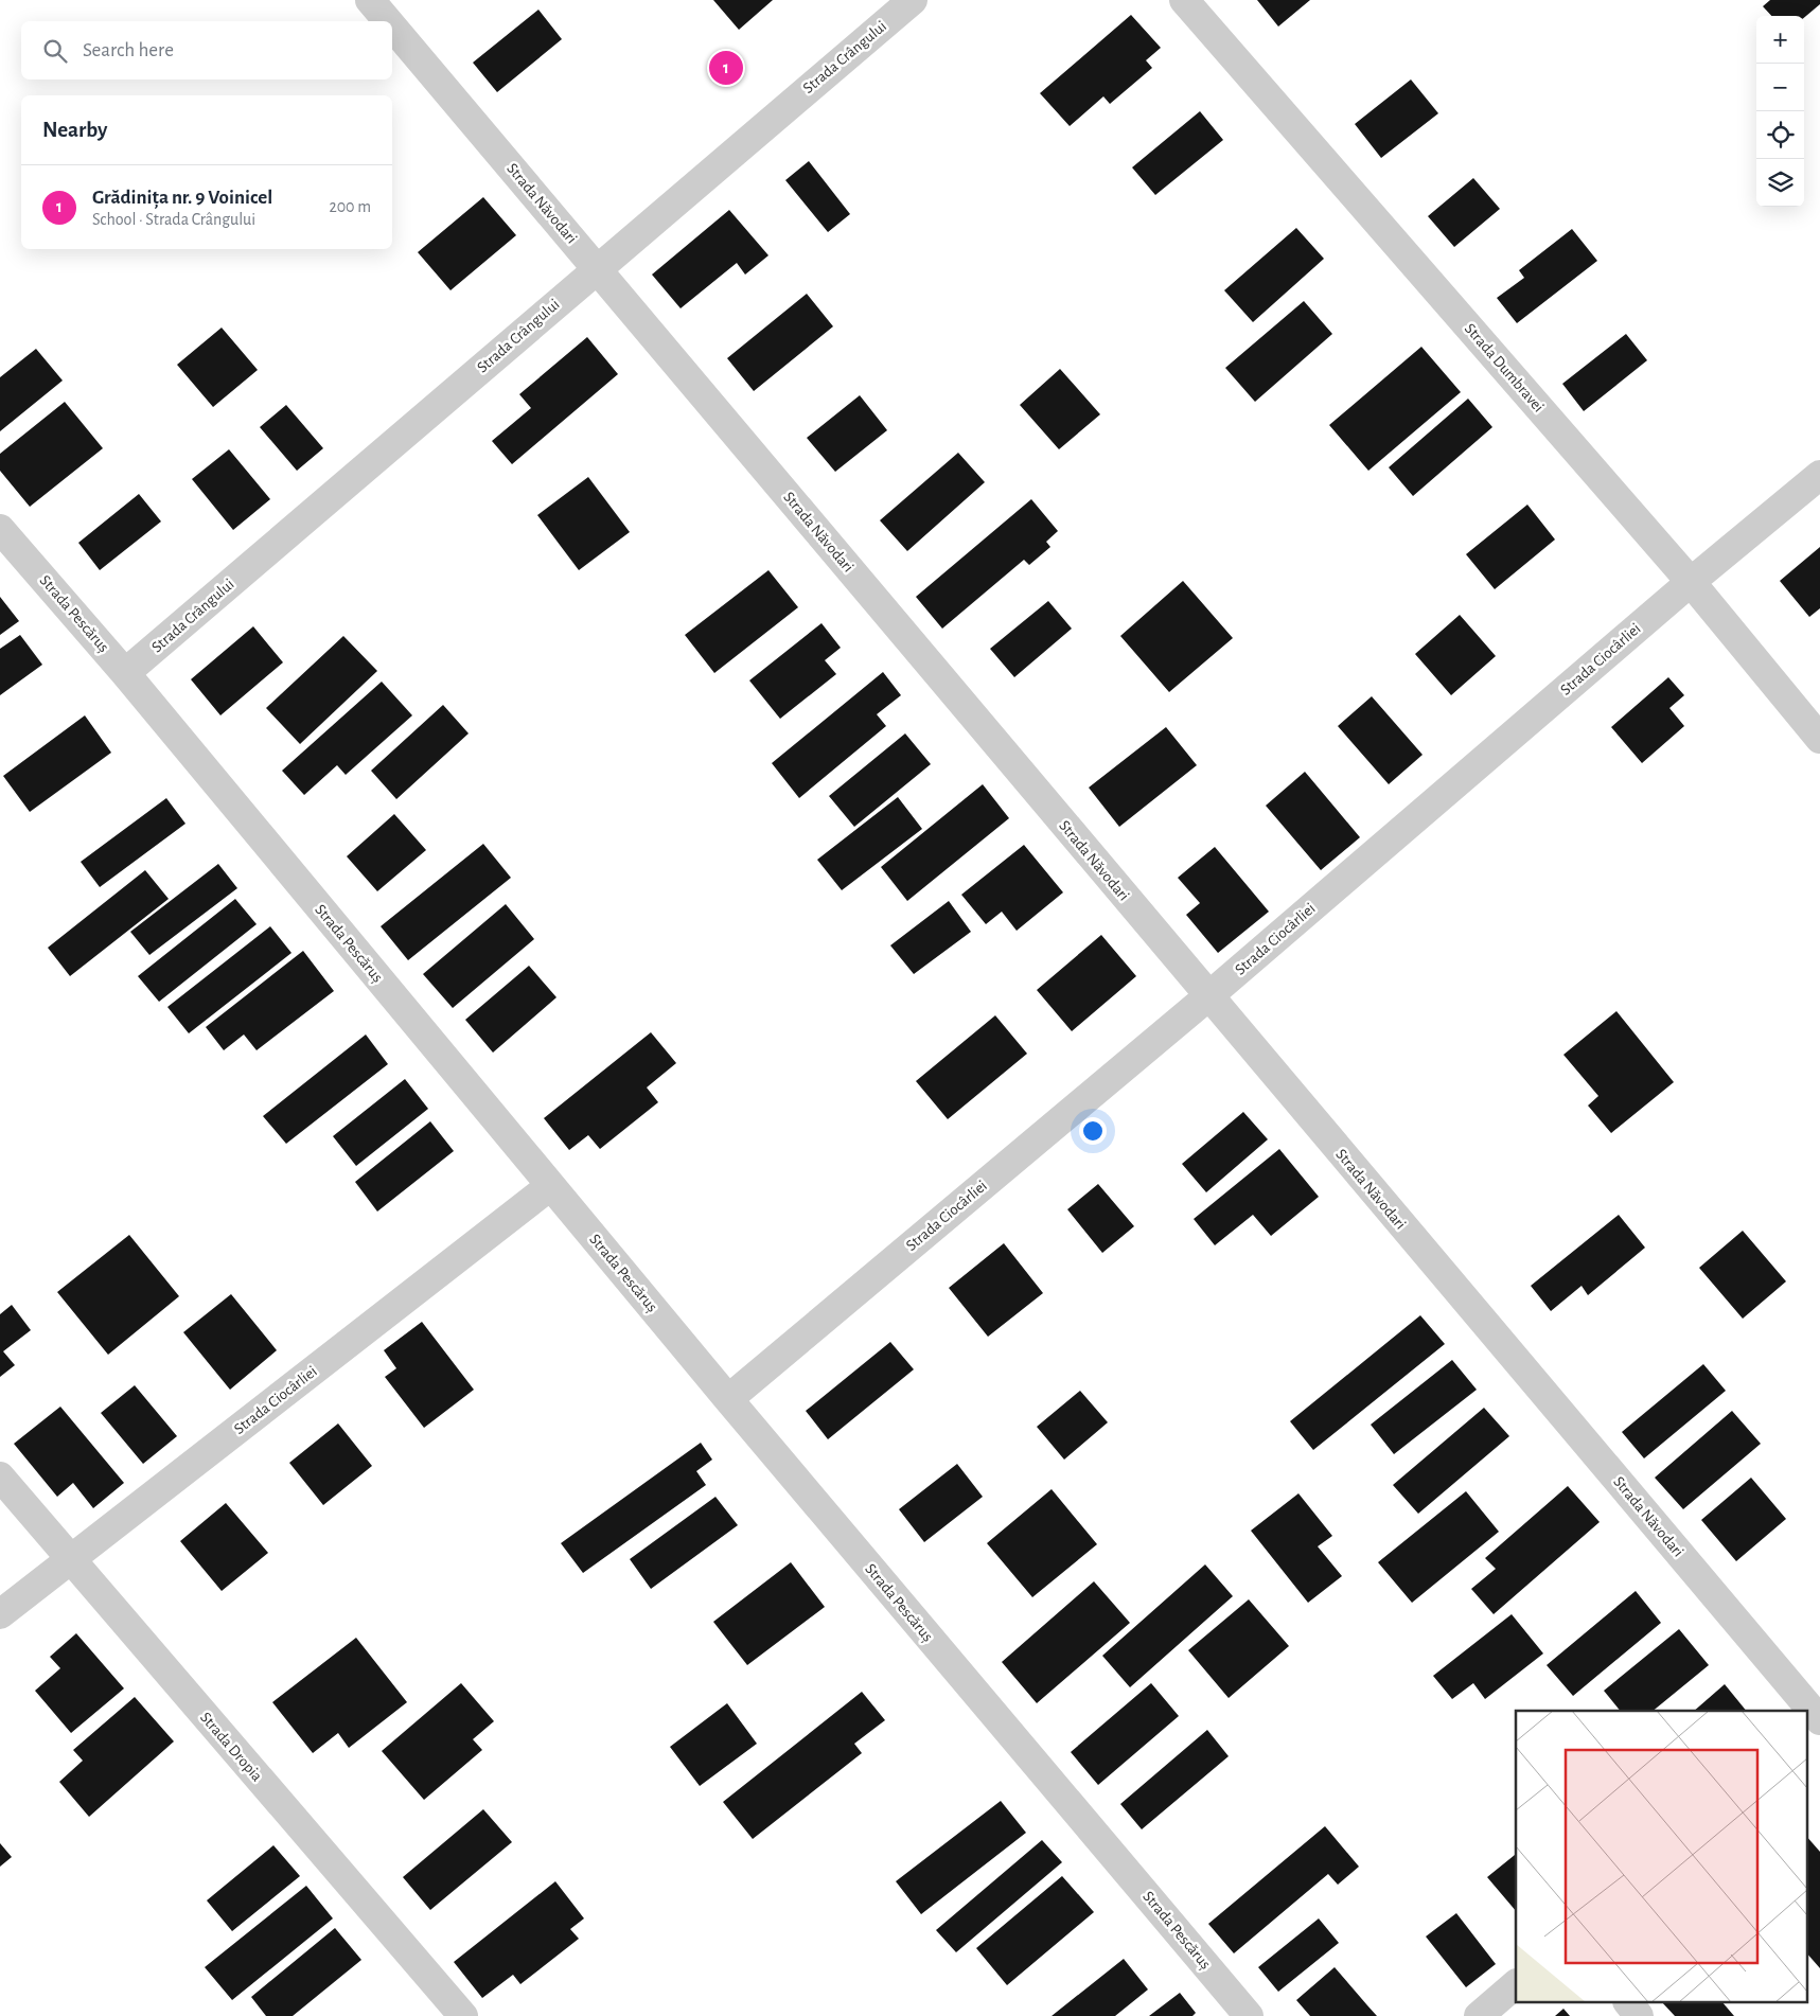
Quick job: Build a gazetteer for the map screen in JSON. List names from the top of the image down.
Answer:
{
  "streets": {
    "street": [
      "Strada Crângului",
      "Strada Năvodari",
      "Strada Dumbravei",
      "Strada Pescăruș",
      "Strada Ciocârliei",
      "Strada Dropia"
    ]
  },
  "crossings": [
    ["Strada Crângului", "Strada Năvodari"],
    ["Strada Crângului", "Strada Pescăruș"],
    ["Strada Năvodari", "Strada Ciocârliei"],
    ["Strada Dumbravei", "Strada Ciocârliei"],
    ["Strada Pescăruș", "Strada Ciocârliei"],
    ["Strada Ciocârliei", "Strada Dropia"]
  ],
  "page": {
    "map_buttons": ["+", "−"],
    "search": "Search here",
    "pins": "1",
    "heading": "Nearby",
    "list": [
      {
        "mark": "1",
        "name": "Grădinița nr. 9 Voinicel",
        "note": "School · Strada Crângului",
        "value": "200 m"
      }
    ]
  }
}
